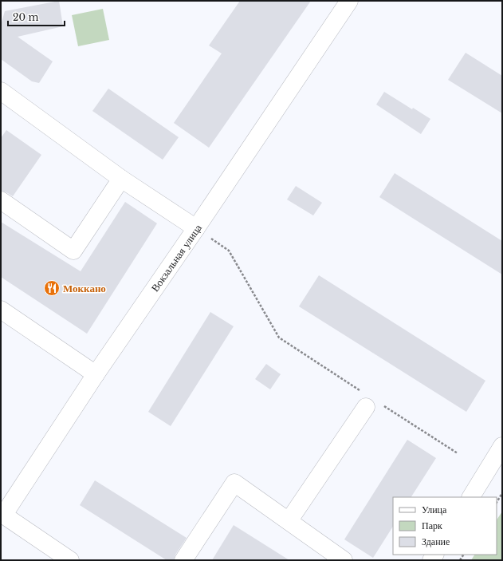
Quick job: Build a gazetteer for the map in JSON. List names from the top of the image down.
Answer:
{
  "streets": {
    "street": ["Вокзальная улица"]
  },
  "places": {
    "restaurant": ["Моккано"]
  },
  "legend": ["Улица", "Парк", "Здание"],
  "scale_bar": "20 m"
}
